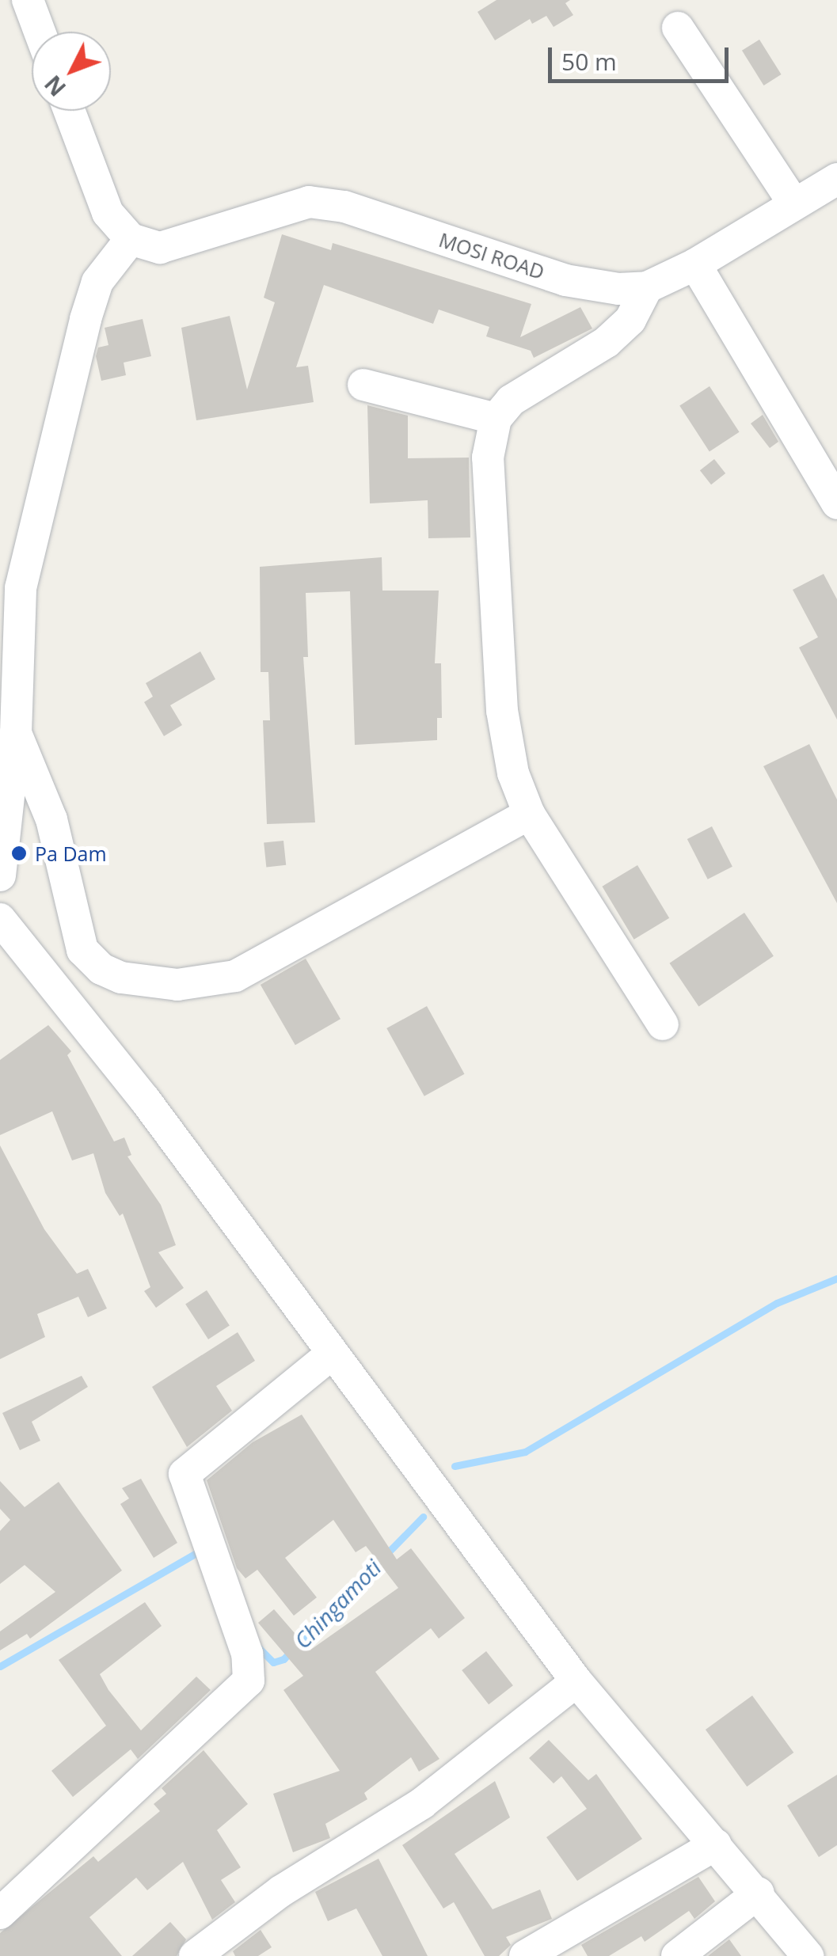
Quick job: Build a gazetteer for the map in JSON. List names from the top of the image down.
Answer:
{
  "streets": {
    "street": ["MOSI ROAD"]
  },
  "water": ["Chingamoti"],
  "places": ["Pa Dam"],
  "scale_bar": "50 m",
  "north": "bottom left"
}
